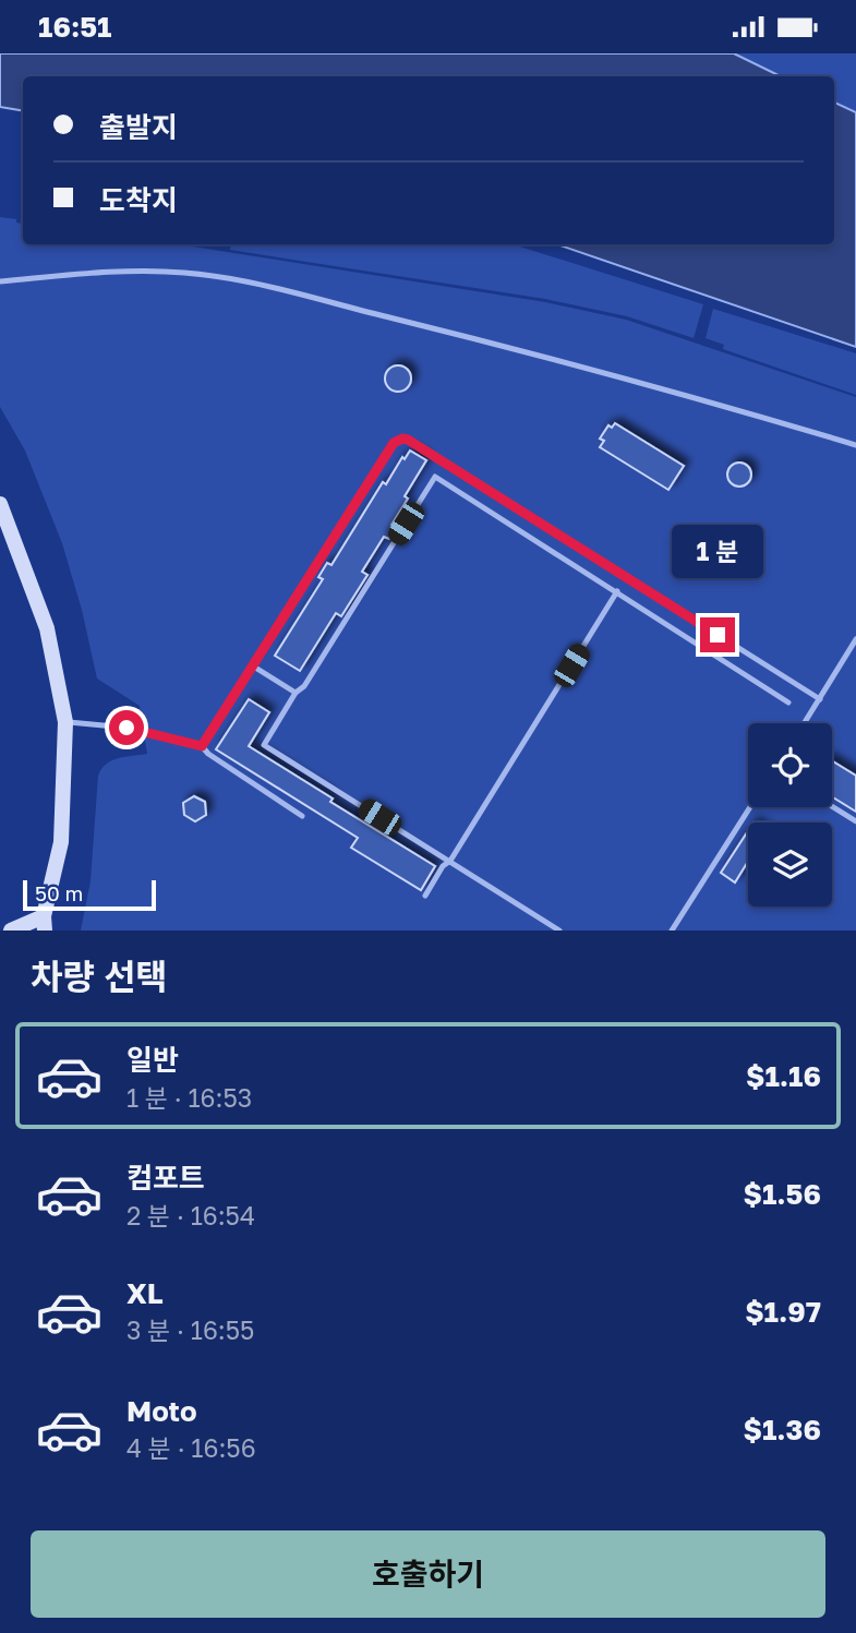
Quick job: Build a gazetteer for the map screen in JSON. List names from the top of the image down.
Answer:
{
  "scale_bar": "50 m",
  "page": {
    "status": "16:51",
    "banner": ["출발지", "도착지"],
    "bubble": "1 분",
    "scale": "50 m",
    "heading": "차량 선택",
    "list": [
      {
        "name": "일반",
        "note": "1 분 · 16:53",
        "value": "$1.16"
      },
      {
        "name": "컴포트",
        "note": "2 분 · 16:54",
        "value": "$1.56"
      },
      {
        "name": "XL",
        "note": "3 분 · 16:55",
        "value": "$1.97"
      },
      {
        "name": "Moto",
        "note": "4 분 · 16:56",
        "value": "$1.36"
      }
    ],
    "buttons": "호출하기"
  }
}
